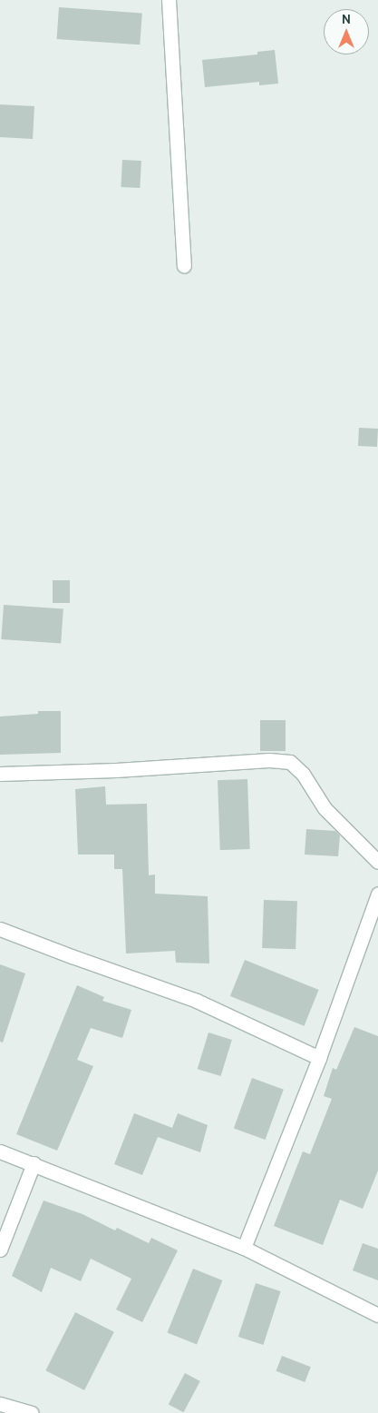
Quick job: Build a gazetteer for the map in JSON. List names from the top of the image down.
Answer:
{
  "north": "top"
}
